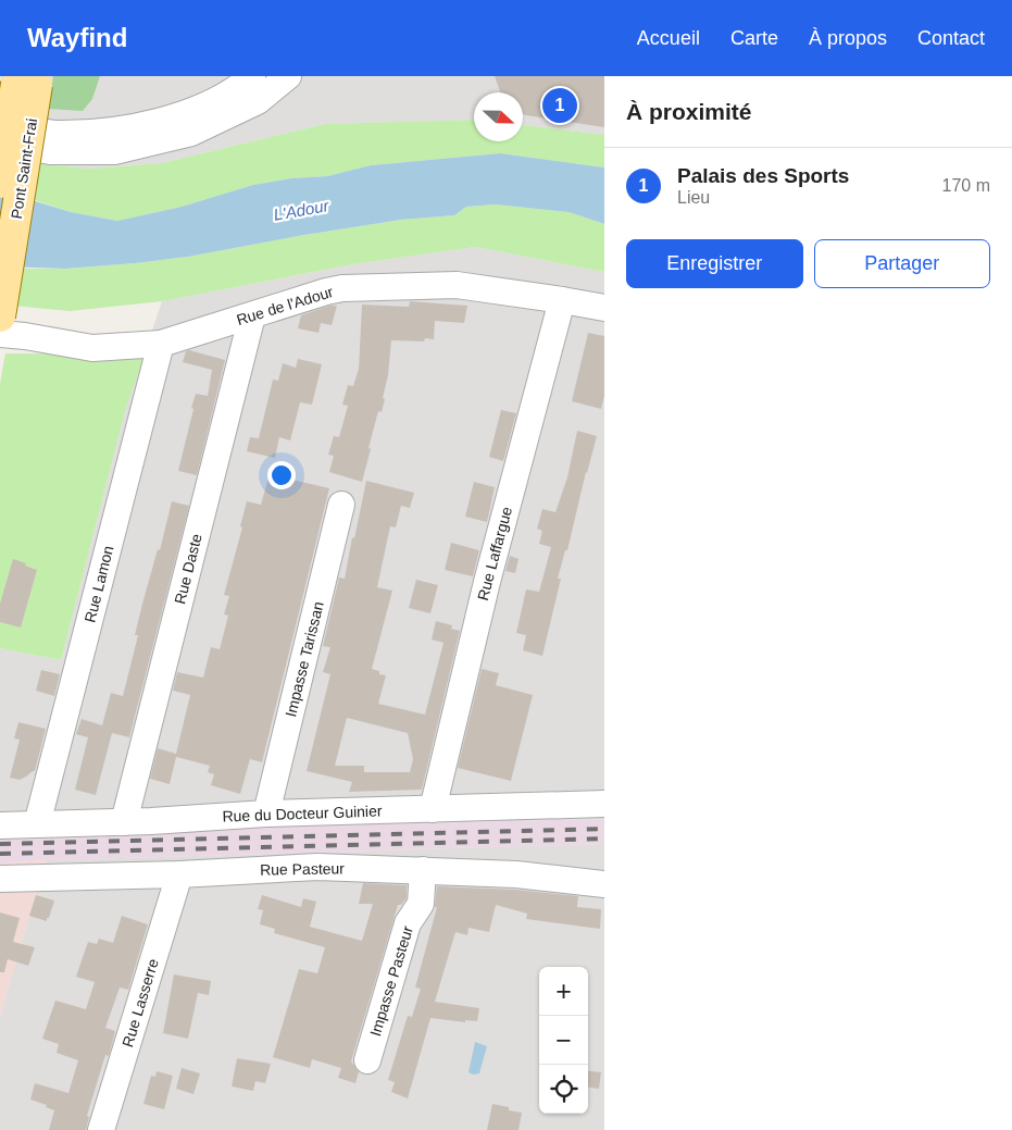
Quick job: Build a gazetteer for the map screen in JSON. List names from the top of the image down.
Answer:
{
  "streets": {
    "main road": ["Pont Saint-Frai"],
    "street": [
      "Rue de l'Adour",
      "Rue Laffargue",
      "Rue Daste",
      "Rue Lamon",
      "Impasse Tarissan",
      "Rue du Docteur Guinier",
      "Rue Pasteur",
      "Impasse Pasteur",
      "Rue Lasserre"
    ]
  },
  "crossings": [
    ["Rue de l'Adour", "Rue Laffargue"],
    ["Rue de l'Adour", "Rue Daste"],
    ["Rue de l'Adour", "Rue Lamon"],
    ["Rue Laffargue", "Rue du Docteur Guinier"],
    ["Rue Daste", "Rue du Docteur Guinier"],
    ["Rue Lamon", "Rue du Docteur Guinier"],
    ["Impasse Tarissan", "Rue du Docteur Guinier"],
    ["Rue Pasteur", "Impasse Pasteur"],
    ["Rue Pasteur", "Rue Lasserre"]
  ],
  "water": ["L'Adour"],
  "north": "right",
  "page": {
    "header": "Wayfind",
    "nav": [
      "Accueil",
      "Carte",
      "À propos",
      "Contact"
    ],
    "heading": "À proximité",
    "pins": "1",
    "list": [
      {
        "mark": "1",
        "name": "Palais des Sports",
        "note": "Lieu",
        "value": "170 m"
      }
    ],
    "buttons": ["Enregistrer", "Partager"],
    "map_buttons": ["+", "−"]
  }
}
